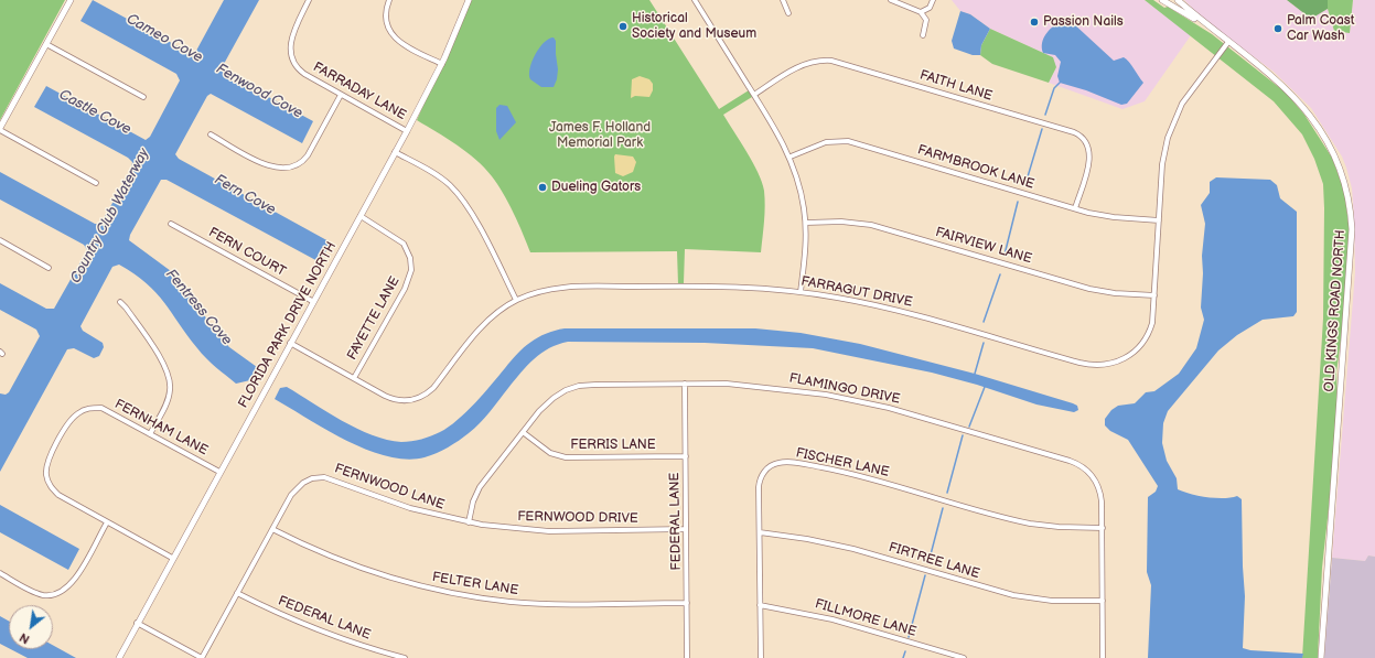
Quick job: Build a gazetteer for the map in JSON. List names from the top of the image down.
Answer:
{
  "streets": {
    "street": [
      "FAITH LANE",
      "FARRADAY LANE",
      "FARMBROOK LANE",
      "FAIRVIEW LANE",
      "FERN COURT",
      "FARRAGUT DRIVE",
      "OLD KINGS ROAD NORTH",
      "FAYETTE LANE",
      "FLORIDA PARK DRIVE NORTH",
      "FLAMINGO DRIVE",
      "FERNHAM LANE",
      "FERRIS LANE",
      "FISCHER LANE",
      "FERNWOOD LANE",
      "FERNWOOD DRIVE",
      "FEDERAL LANE",
      "FIRTREE LANE",
      "FELTER LANE",
      "FILLMORE LANE"
    ]
  },
  "crossings": [
    ["FAITH LANE", "FARMBROOK LANE"],
    ["FARRADAY LANE", "FLORIDA PARK DRIVE NORTH"],
    ["FARMBROOK LANE", "FARRAGUT DRIVE"],
    ["FAIRVIEW LANE", "FARRAGUT DRIVE"],
    ["FERN COURT", "FLORIDA PARK DRIVE NORTH"],
    ["FARRAGUT DRIVE", "OLD KINGS ROAD NORTH"],
    ["FARRAGUT DRIVE", "FAYETTE LANE"],
    ["FARRAGUT DRIVE", "FLORIDA PARK DRIVE NORTH"],
    ["FAYETTE LANE", "FLORIDA PARK DRIVE NORTH"],
    ["FLORIDA PARK DRIVE NORTH", "FERNHAM LANE"],
    ["FLAMINGO DRIVE", "FERRIS LANE"],
    ["FLAMINGO DRIVE", "FISCHER LANE"],
    ["FLAMINGO DRIVE", "FERNWOOD LANE"],
    ["FLAMINGO DRIVE", "FERNWOOD DRIVE"],
    ["FLAMINGO DRIVE", "FEDERAL LANE"],
    ["FLAMINGO DRIVE", "FIRTREE LANE"],
    ["FERRIS LANE", "FEDERAL LANE"],
    ["FISCHER LANE", "FIRTREE LANE"],
    ["FISCHER LANE", "FILLMORE LANE"],
    ["FERNWOOD LANE", "FERNWOOD DRIVE"],
    ["FERNWOOD LANE", "FELTER LANE"],
    ["FERNWOOD DRIVE", "FEDERAL LANE"],
    ["FEDERAL LANE", "FELTER LANE"]
  ],
  "water": [
    "Cameo Cove",
    "Fenwood Cove",
    "Castle Cove",
    "Fern Cove",
    "Country Club Waterway",
    "Fentress Cove"
  ],
  "parks": ["James F. Holland Memorial Park"],
  "places": [
    "Passion Nails",
    "Historical Society and Museum",
    "Palm Coast Car Wash",
    "Dueling Gators"
  ],
  "north": "bottom left"
}
